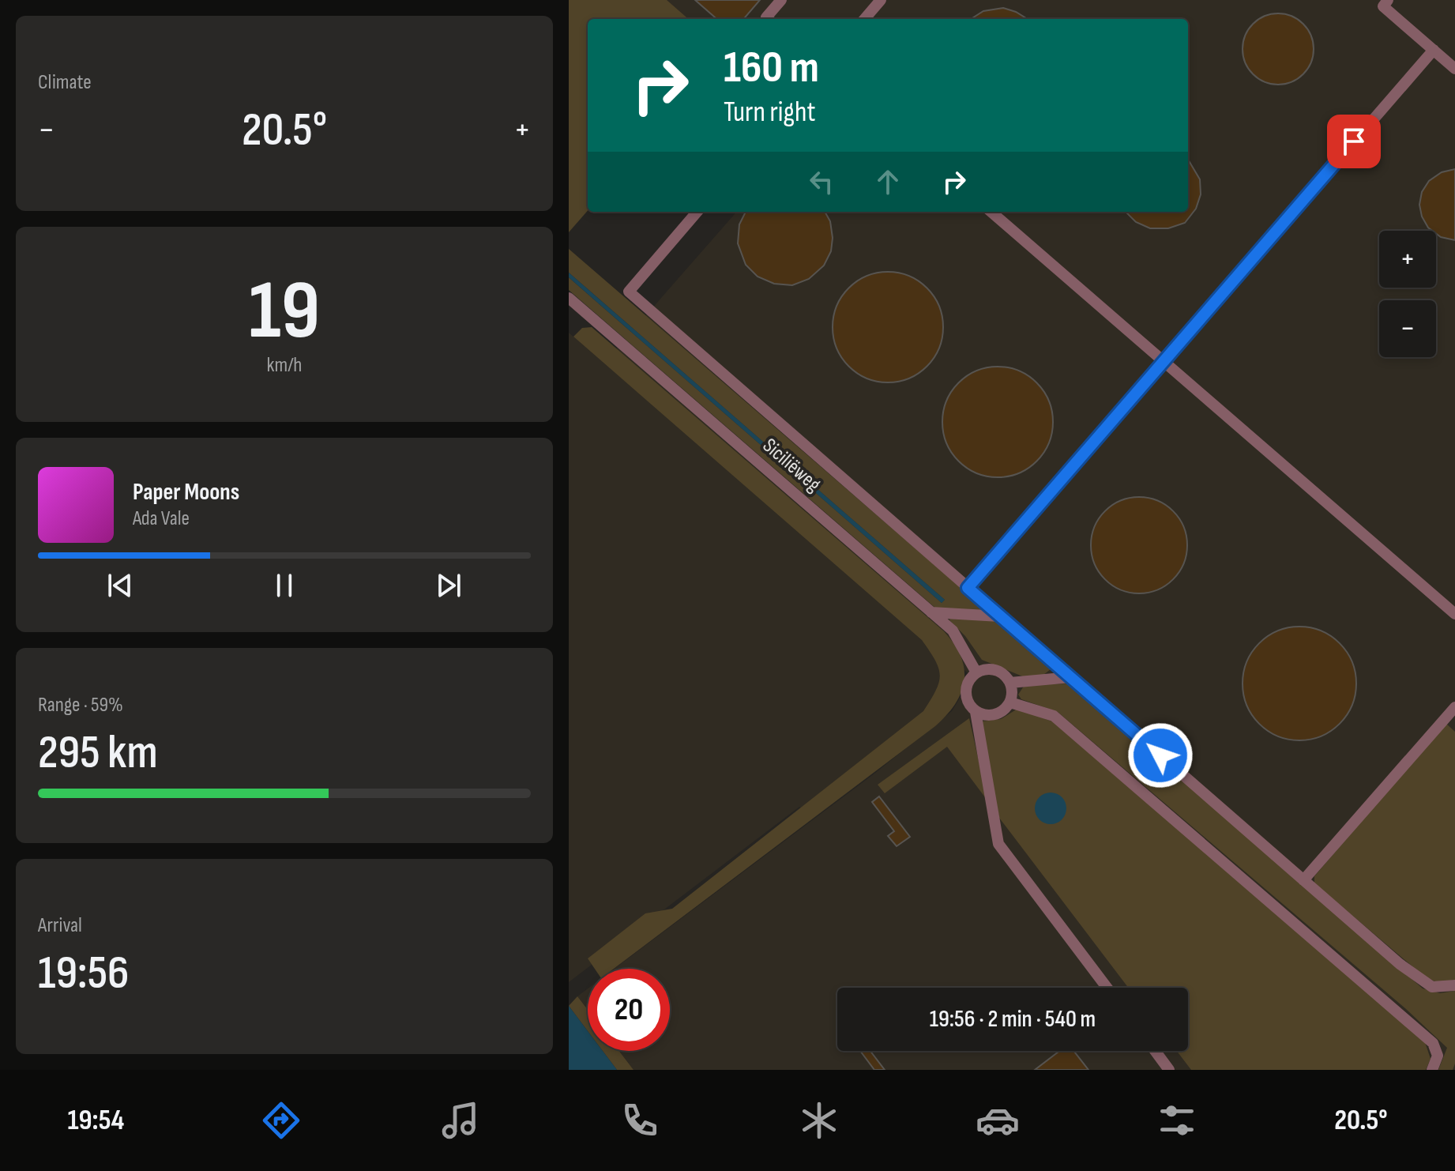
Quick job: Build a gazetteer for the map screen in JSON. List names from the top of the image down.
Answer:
{
  "streets": {
    "street": ["Siciliëweg"]
  },
  "page": {
    "tile": [
      "Climate",
      ["19", "km/h"],
      ["Range · 59%", "295 km"],
      ["Arrival", "19:56"]
    ],
    "turn": ["160 m", "Turn right"],
    "heat": ["−", "20.5°", "+"],
    "map_buttons": ["+", "−"],
    "song": ["Paper Moons", "Ada Vale"],
    "limit": "20",
    "trip": "19:56 · 2 min · 540 m",
    "tabs": ["19:54", "20.5°"]
  }
}
